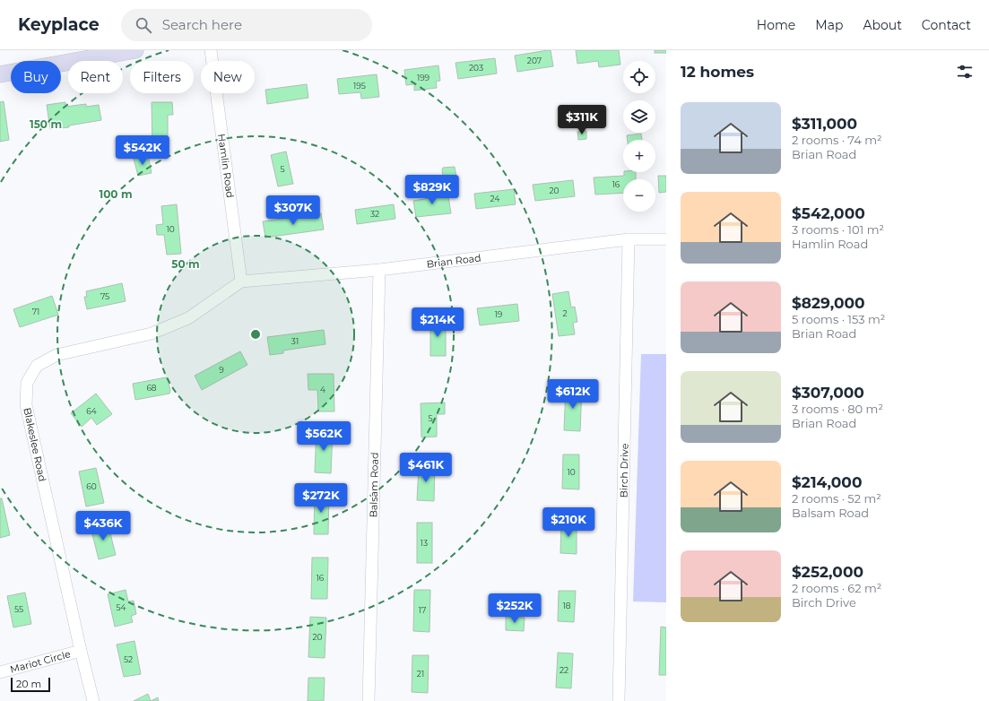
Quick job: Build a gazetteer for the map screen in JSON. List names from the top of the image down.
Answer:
{
  "streets": {
    "street": [
      "Hamlin Road",
      "Brian Road",
      "Blakeslee Road",
      "Birch Drive",
      "Balsam Road",
      "Mariot Circle"
    ]
  },
  "crossings": [
    ["Hamlin Road", "Brian Road"],
    ["Hamlin Road", "Blakeslee Road"],
    ["Brian Road", "Blakeslee Road"],
    ["Brian Road", "Birch Drive"],
    ["Brian Road", "Balsam Road"],
    ["Blakeslee Road", "Mariot Circle"]
  ],
  "house_numbers": [
    "207",
    "203",
    "199",
    "195",
    "5",
    "16",
    "20",
    "24",
    "32",
    "10",
    "75",
    "71",
    "2",
    "19",
    "31",
    "9",
    "68",
    "4",
    "64",
    "5",
    "10",
    "60",
    "13",
    "16",
    "18",
    "54",
    "55",
    "17",
    "20",
    "52",
    "22",
    "21"
  ],
  "scale_bar": "20 m",
  "page": {
    "header": "Keyplace",
    "search": "Search here",
    "nav": [
      "Home",
      "Map",
      "About",
      "Contact"
    ],
    "heading": "12 homes",
    "map_buttons": ["+", "−"],
    "chip": [
      "Buy",
      "Rent",
      "Filters",
      "New"
    ],
    "list": [
      {
        "name": "$311,000",
        "note": "2 rooms · 74 m² · Brian Road"
      },
      {
        "name": "$542,000",
        "note": "3 rooms · 101 m² · Hamlin Road"
      },
      {
        "name": "$829,000",
        "note": "5 rooms · 153 m² · Brian Road"
      },
      {
        "name": "$307,000",
        "note": "3 rooms · 80 m² · Brian Road"
      },
      {
        "name": "$214,000",
        "note": "2 rooms · 52 m² · Balsam Road"
      },
      {
        "name": "$252,000",
        "note": "2 rooms · 62 m² · Birch Drive"
      }
    ],
    "price": [
      "$311K",
      "$542K",
      "$829K",
      "$307K",
      "$214K",
      "$612K",
      "$562K",
      "$461K",
      "$272K",
      "$210K",
      "$436K",
      "$252K"
    ],
    "scale": "20 m"
  },
  "rings": ["150 m", "100 m", "50 m"]
}
